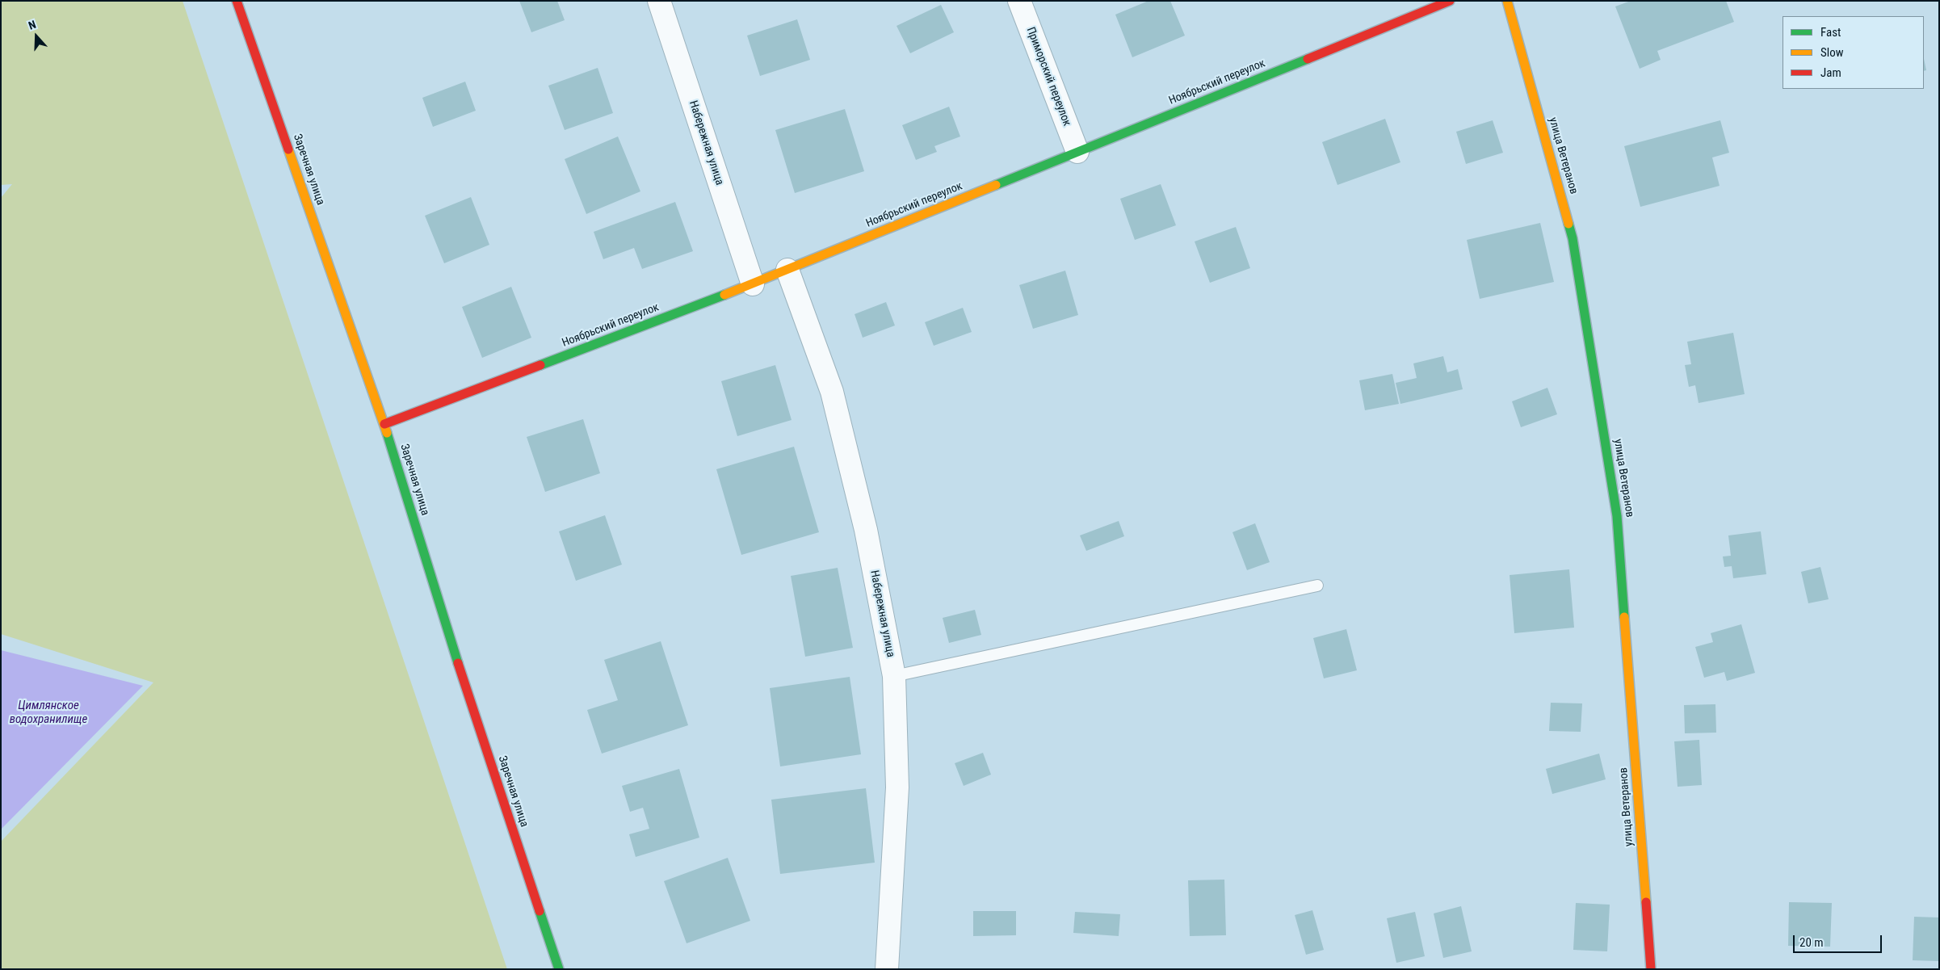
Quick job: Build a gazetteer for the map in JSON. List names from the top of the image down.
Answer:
{
  "streets": {
    "street": [
      "Приморский переулок",
      "Ноябрьский переулок",
      "Набережная улица",
      "улица Ветеранов",
      "Заречная улица"
    ]
  },
  "crossings": [
    ["Приморский переулок", "Ноябрьский переулок"],
    ["Ноябрьский переулок", "Набережная улица"],
    ["Ноябрьский переулок", "Заречная улица"]
  ],
  "water": ["Цимлянское водохранилище"],
  "legend": ["Fast", "Slow", "Jam"],
  "scale_bar": "20 m",
  "north": "top"
}
